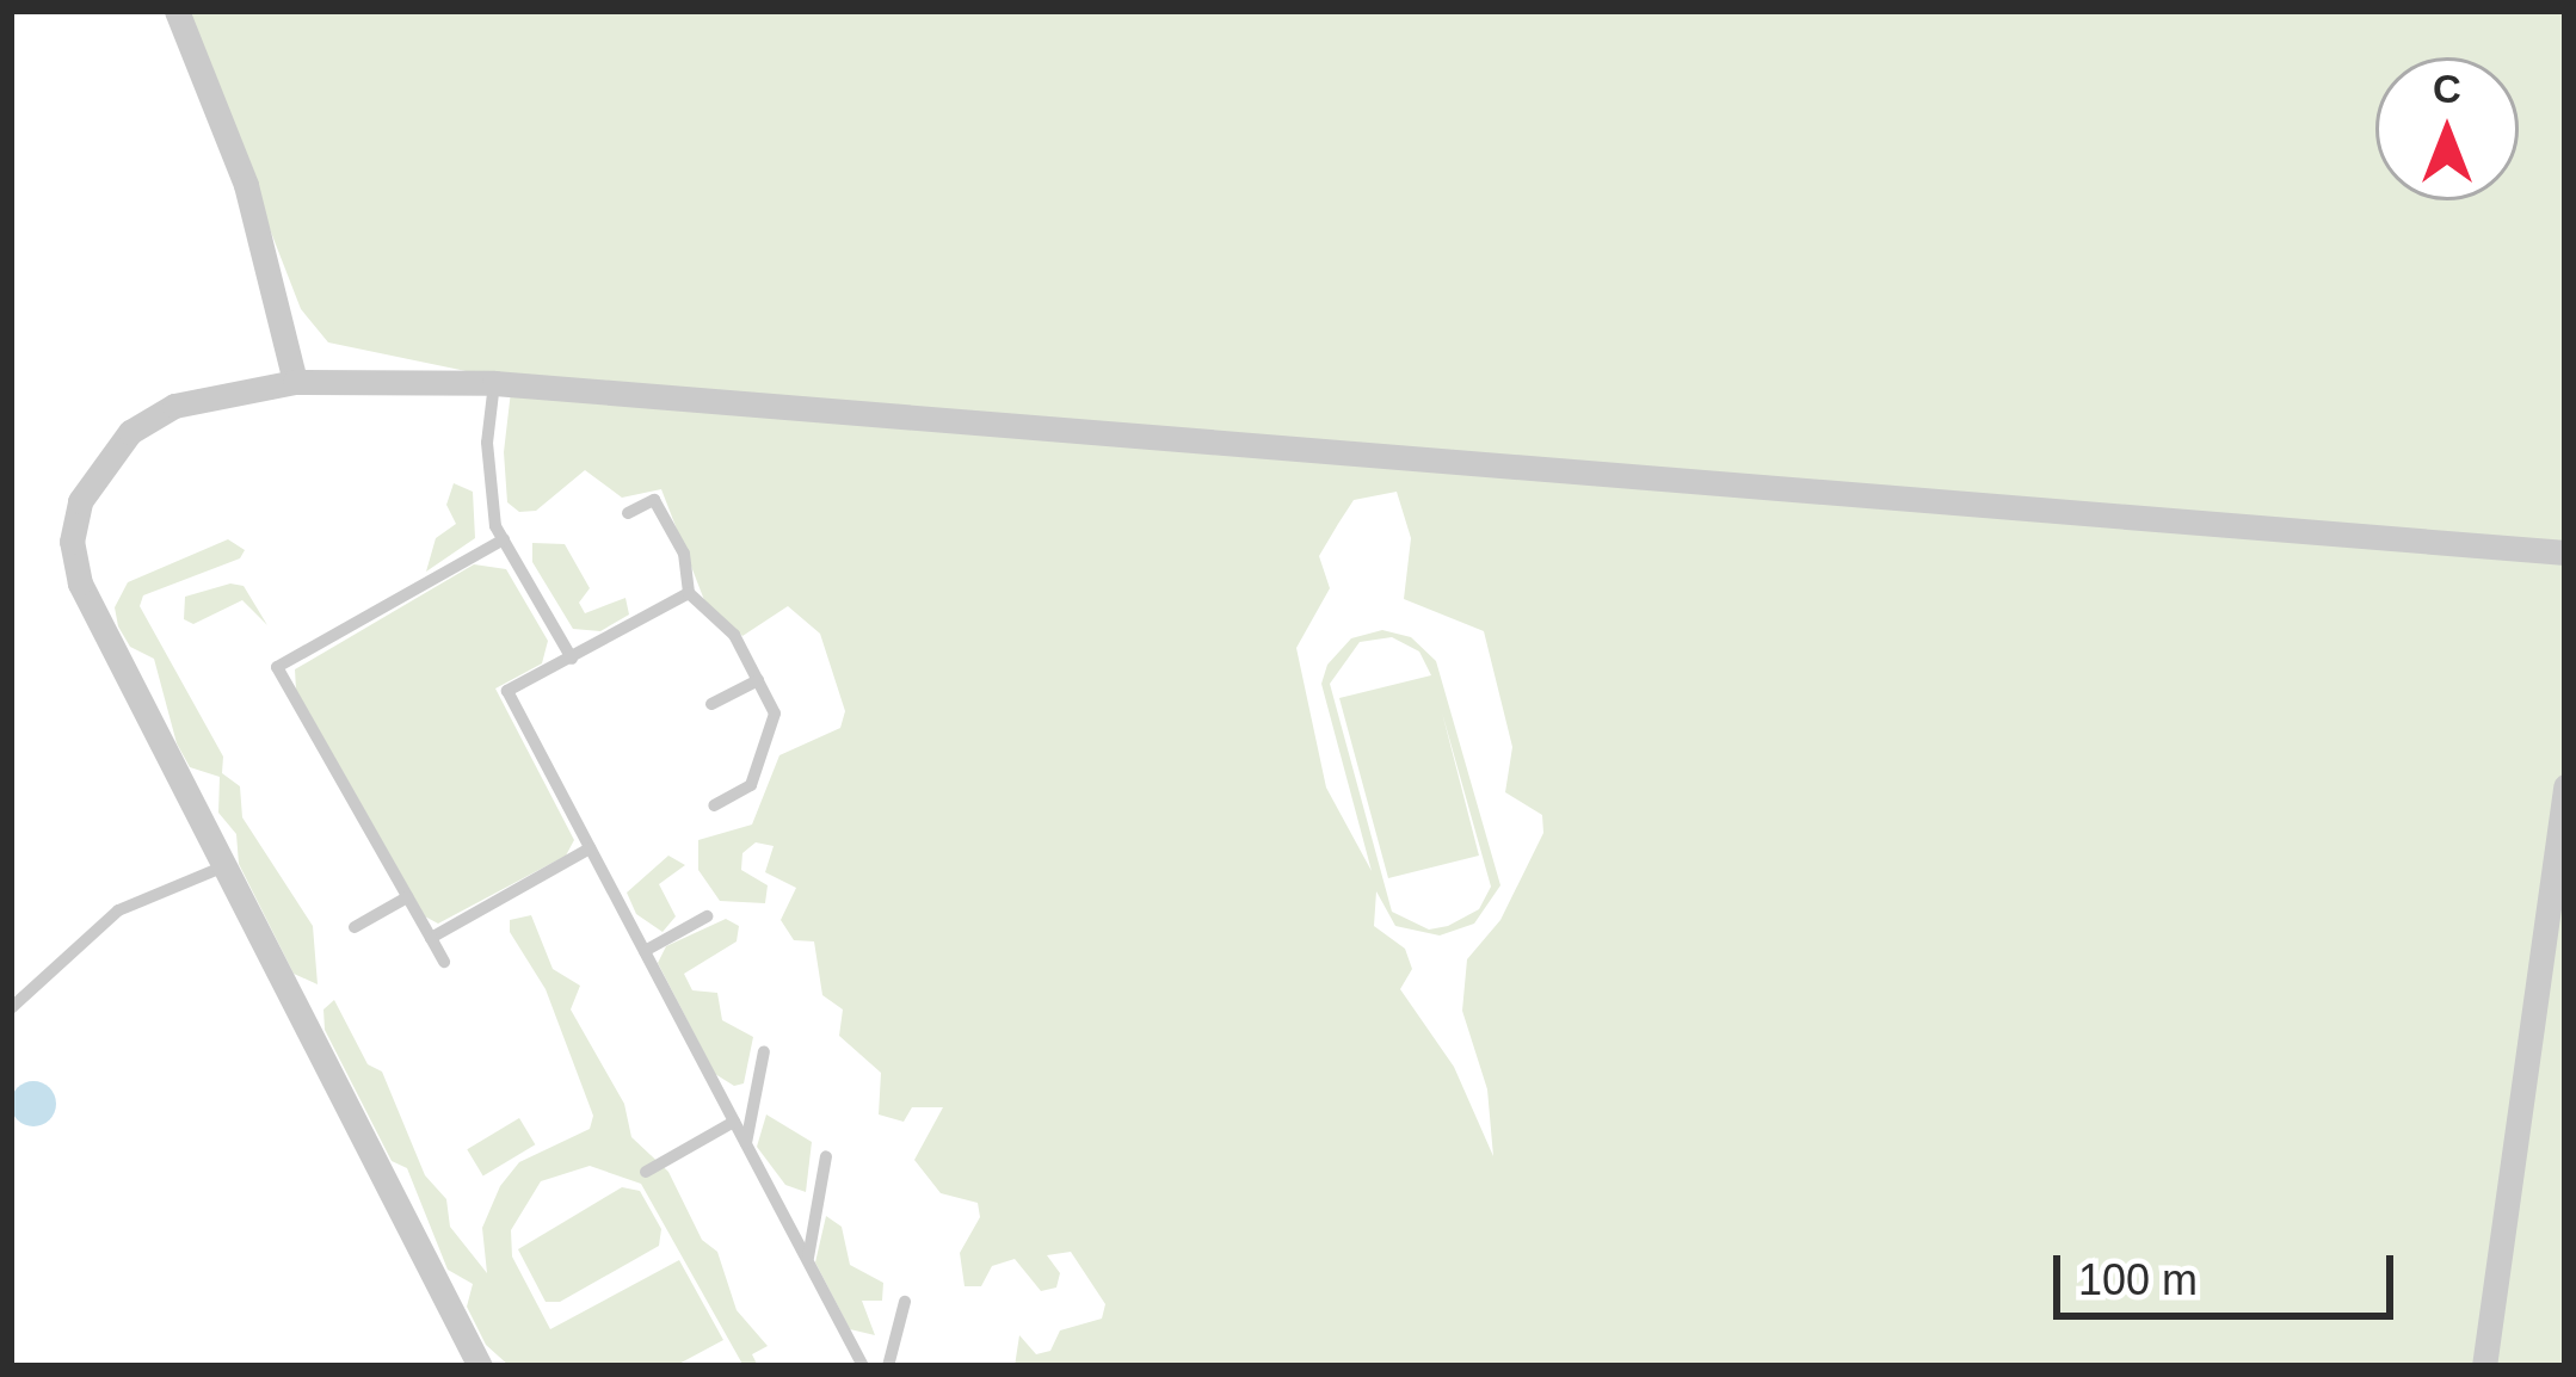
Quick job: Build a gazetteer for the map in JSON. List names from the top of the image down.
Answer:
{
  "scale_bar": "100 m",
  "north": "top"
}
